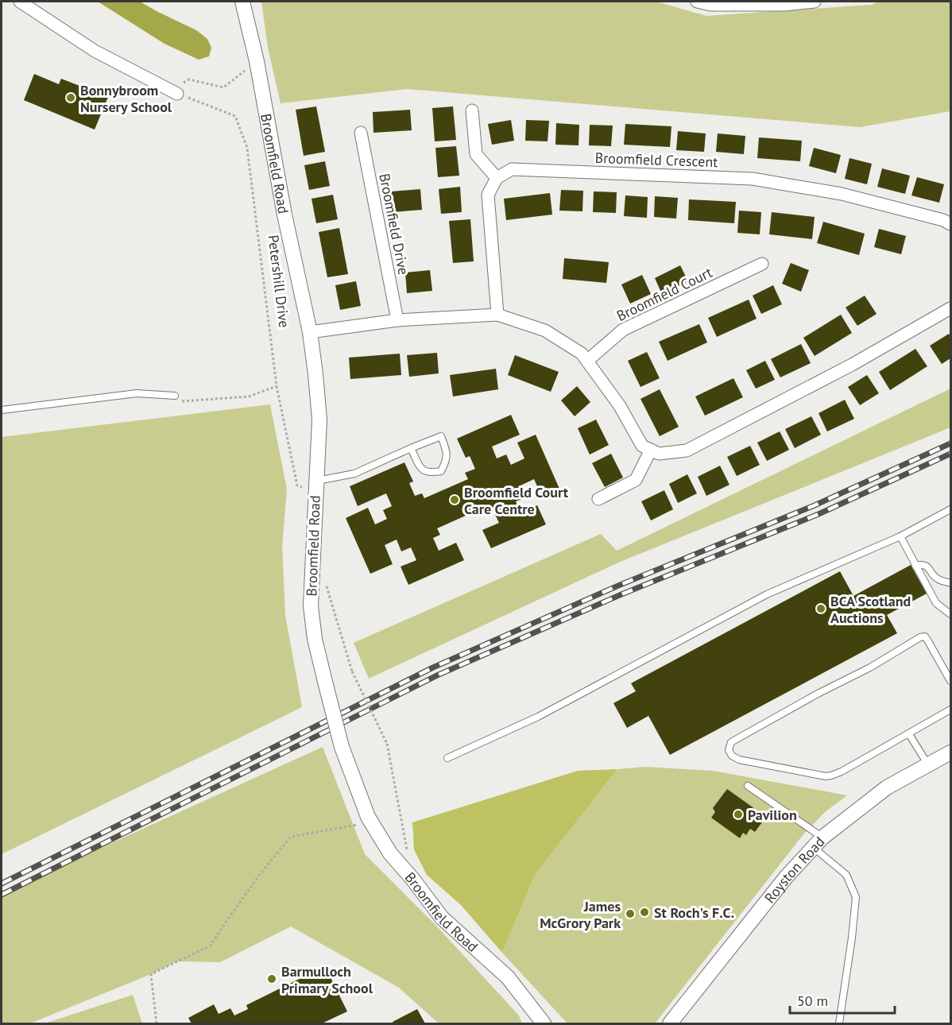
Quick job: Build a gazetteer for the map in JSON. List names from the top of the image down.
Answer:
{
  "streets": {
    "street": [
      "Broomfield Crescent",
      "Broomfield Road",
      "Broomfield Drive",
      "Broomfield Court",
      "Royston Road"
    ],
    "path": ["Petershill Drive"]
  },
  "crossings": [
    ["Broomfield Road", "Petershill Drive"]
  ],
  "places": [
    "Bonnybroom Nursery School",
    "Broomfield Court Care Centre",
    "BCA Scotland Auctions",
    "Pavilion",
    "St Roch's F.C.",
    "James McGrory Park",
    "Barmulloch Primary School"
  ],
  "scale_bar": "50 m"
}
